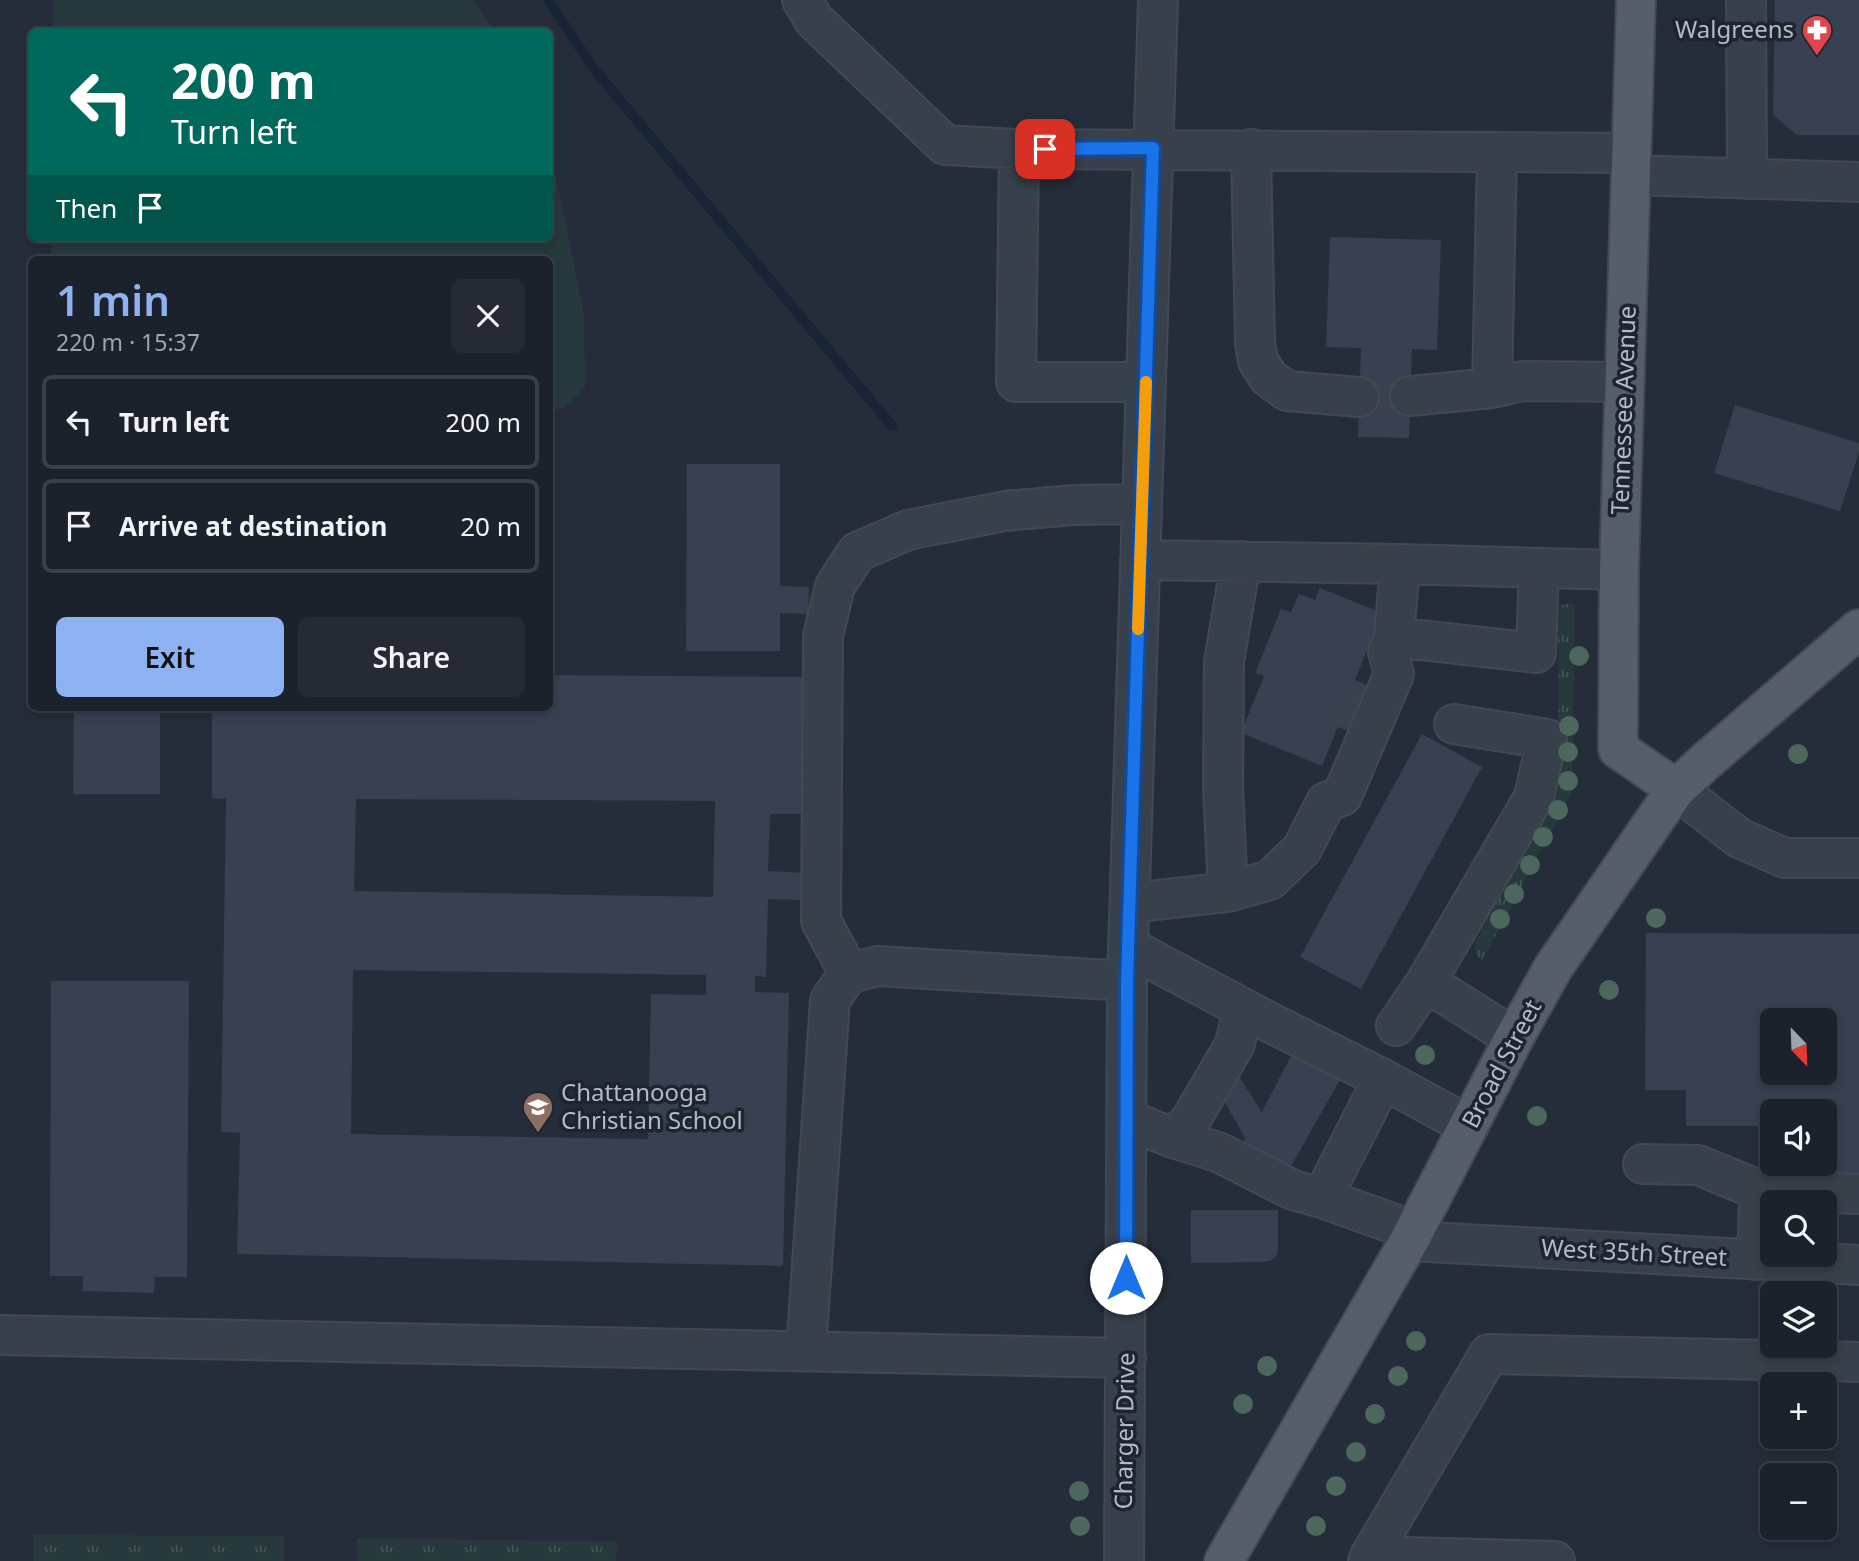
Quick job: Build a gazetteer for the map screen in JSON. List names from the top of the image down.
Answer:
{
  "streets": {
    "main road": ["Tennessee Avenue", "Broad Street"],
    "street": ["West 35th Street", "Charger Drive"]
  },
  "crossings": [
    ["Tennessee Avenue", "Broad Street"],
    ["Broad Street", "West 35th Street"],
    ["West 35th Street", "Charger Drive"]
  ],
  "places": {
    "pharmacy": ["Walgreens"],
    "school or university": ["Chattanooga Christian School"]
  },
  "north": "bottom right",
  "page": {
    "turn": ["200 m", "Turn left"],
    "then": "Then",
    "heading": ["1 min", "220 m · 15:37"],
    "list": [
      {
        "name": "Turn left",
        "value": "200 m"
      },
      {
        "name": "Arrive at destination",
        "value": "20 m"
      }
    ],
    "buttons": ["Exit", "Share"],
    "map_buttons": ["+", "−"]
  }
}
